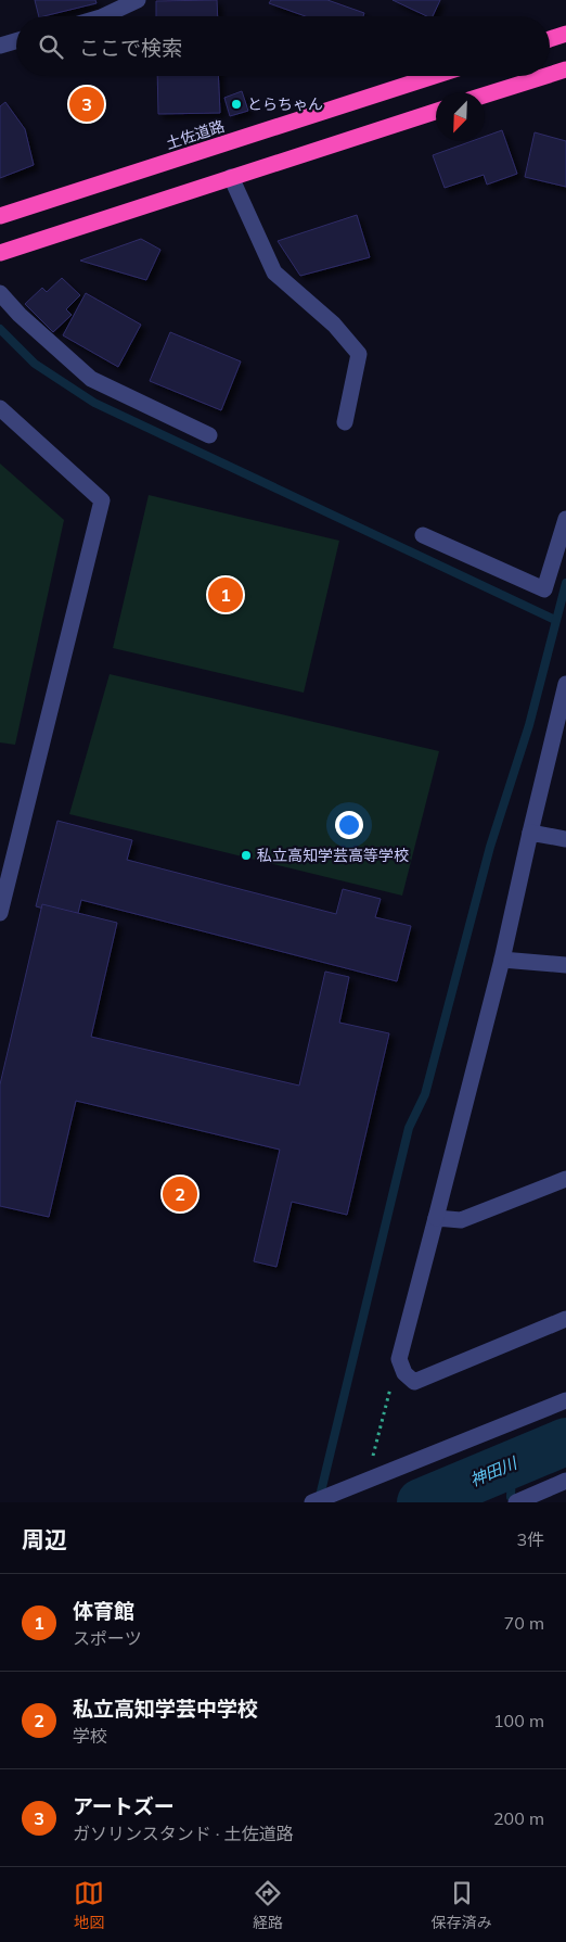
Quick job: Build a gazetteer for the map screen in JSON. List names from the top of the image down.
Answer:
{
  "streets": {
    "highway": ["土佐道路"]
  },
  "water": ["神田川"],
  "places": ["とらちゃん", "私立高知学芸高等学校"],
  "north": "bottom left",
  "page": {
    "search": "ここで検索",
    "pins": ["3", "1", "2"],
    "heading": ["周辺", "3件"],
    "list": [
      {
        "mark": "1",
        "name": "体育館",
        "note": "スポーツ",
        "value": "70 m"
      },
      {
        "mark": "2",
        "name": "私立高知学芸中学校",
        "note": "学校",
        "value": "100 m"
      },
      {
        "mark": "3",
        "name": "アートズー",
        "note": "ガソリンスタンド · 土佐道路",
        "value": "200 m"
      }
    ],
    "nav": ["地図", "経路", "保存済み"]
  }
}
